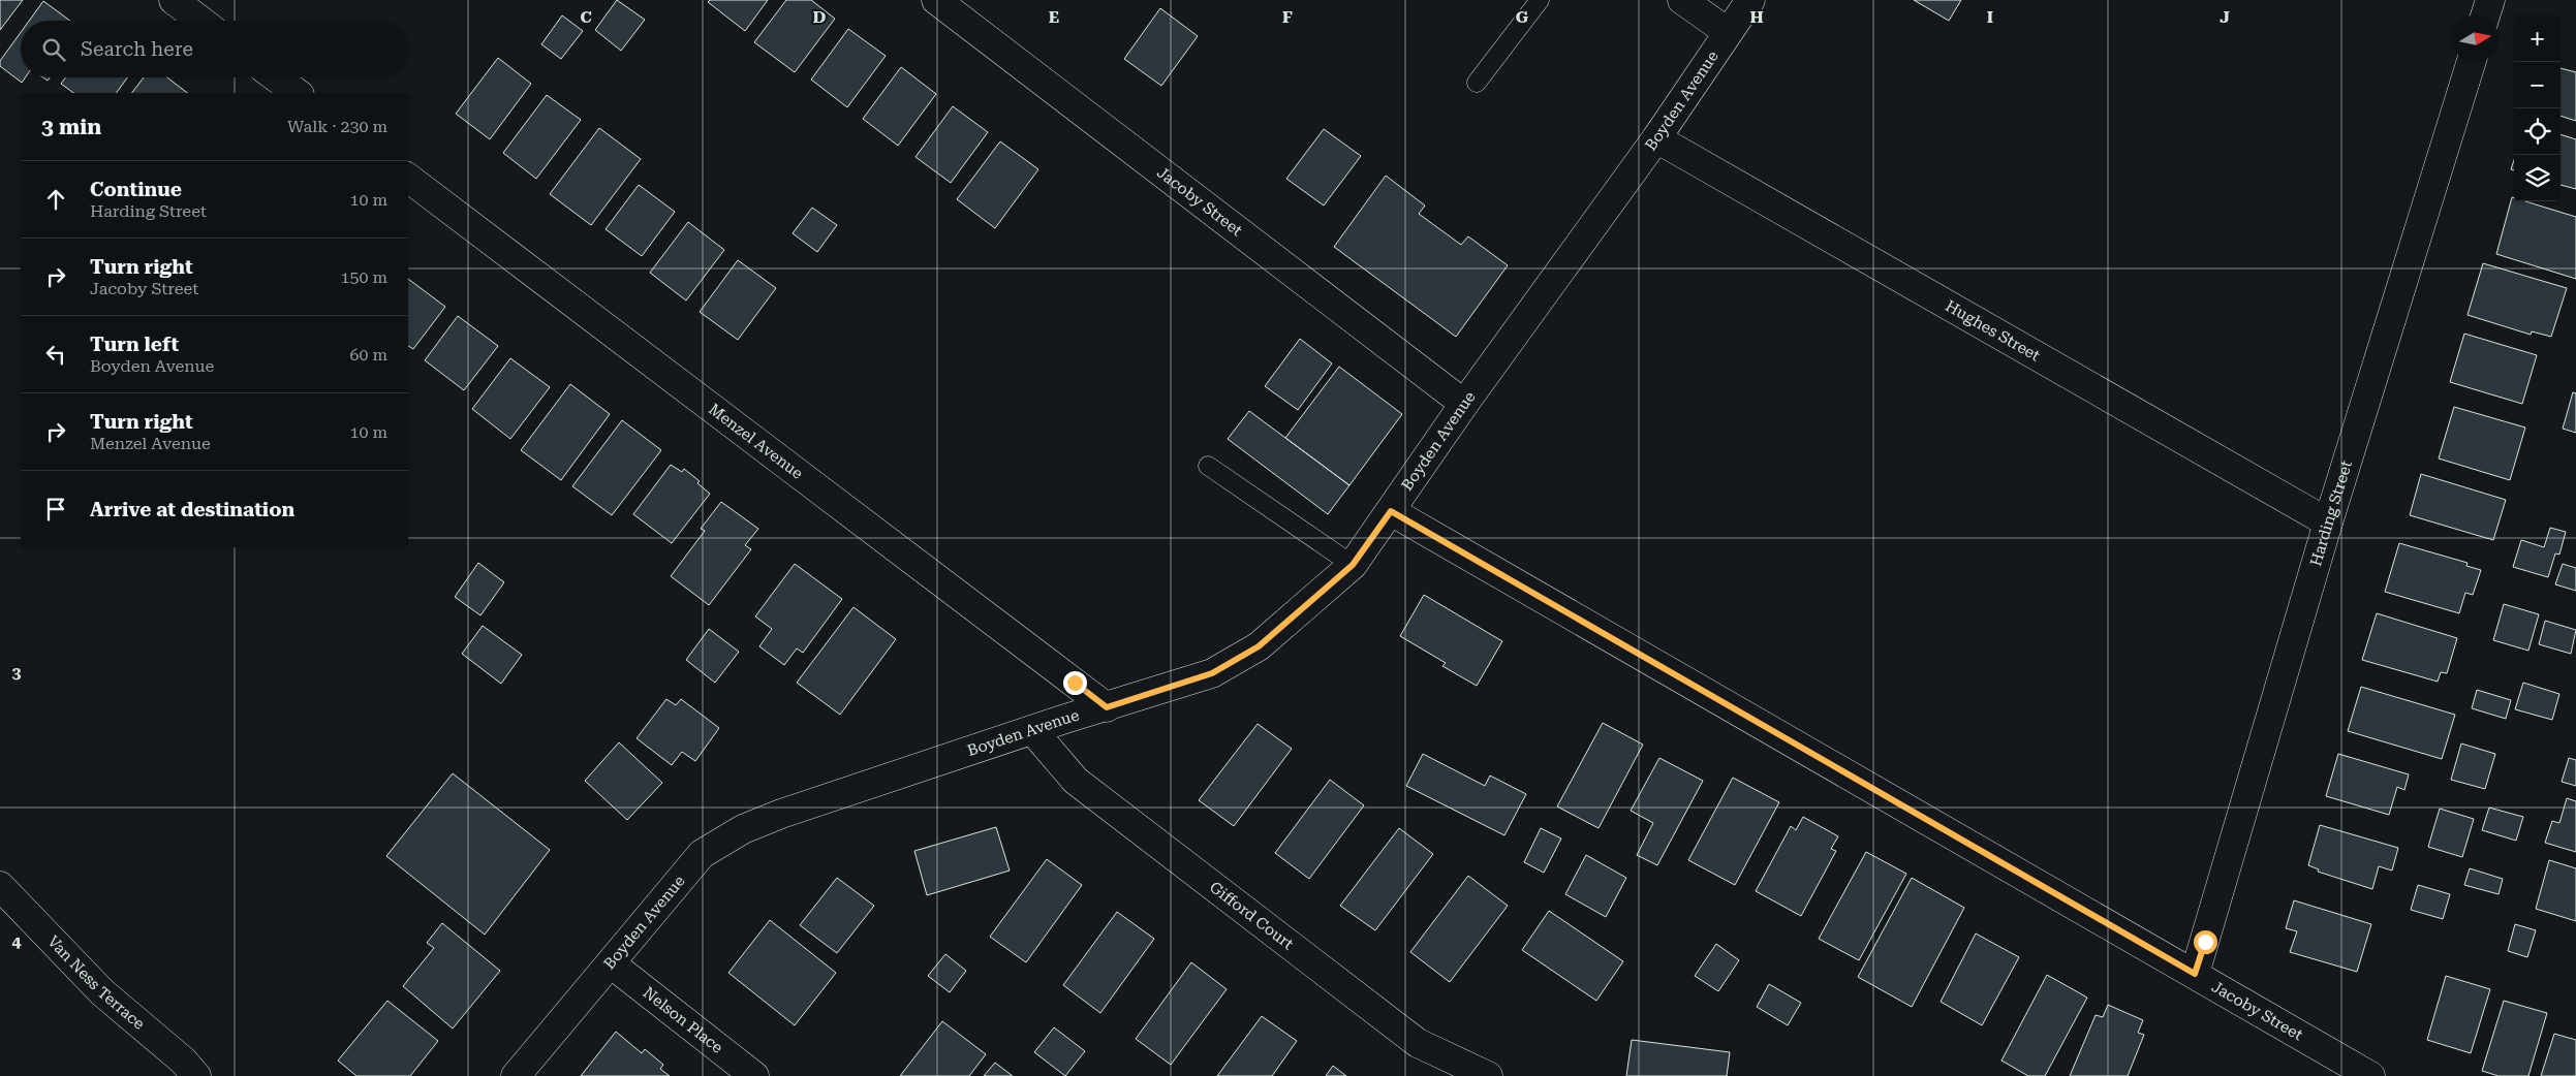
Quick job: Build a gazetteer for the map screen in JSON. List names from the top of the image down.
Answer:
{
  "streets": {
    "street": [
      "Boyden Avenue",
      "Jacoby Street",
      "Hughes Street",
      "Menzel Avenue",
      "Harding Street",
      "Gifford Court",
      "Van Ness Terrace",
      "Nelson Place"
    ]
  },
  "crossings": [
    ["Boyden Avenue", "Jacoby Street"],
    ["Boyden Avenue", "Hughes Street"],
    ["Boyden Avenue", "Menzel Avenue"],
    ["Boyden Avenue", "Gifford Court"],
    ["Boyden Avenue", "Nelson Place"],
    ["Jacoby Street", "Harding Street"],
    ["Hughes Street", "Harding Street"]
  ],
  "north": "right",
  "page": {
    "map_buttons": ["+", "−"],
    "search": "Search here",
    "heading": ["3 min", "Walk · 230 m"],
    "list": [
      ["Continue", "Harding Street", "10 m"],
      ["Turn right", "Jacoby Street", "150 m"],
      ["Turn left", "Boyden Avenue", "60 m"],
      ["Turn right", "Menzel Avenue", "10 m"],
      "Arrive at destination"
    ]
  },
  "grid": {
    "columns": [
      "C",
      "D",
      "E",
      "F",
      "G",
      "H",
      "I",
      "J"
    ],
    "rows": ["3", "4"]
  }
}
